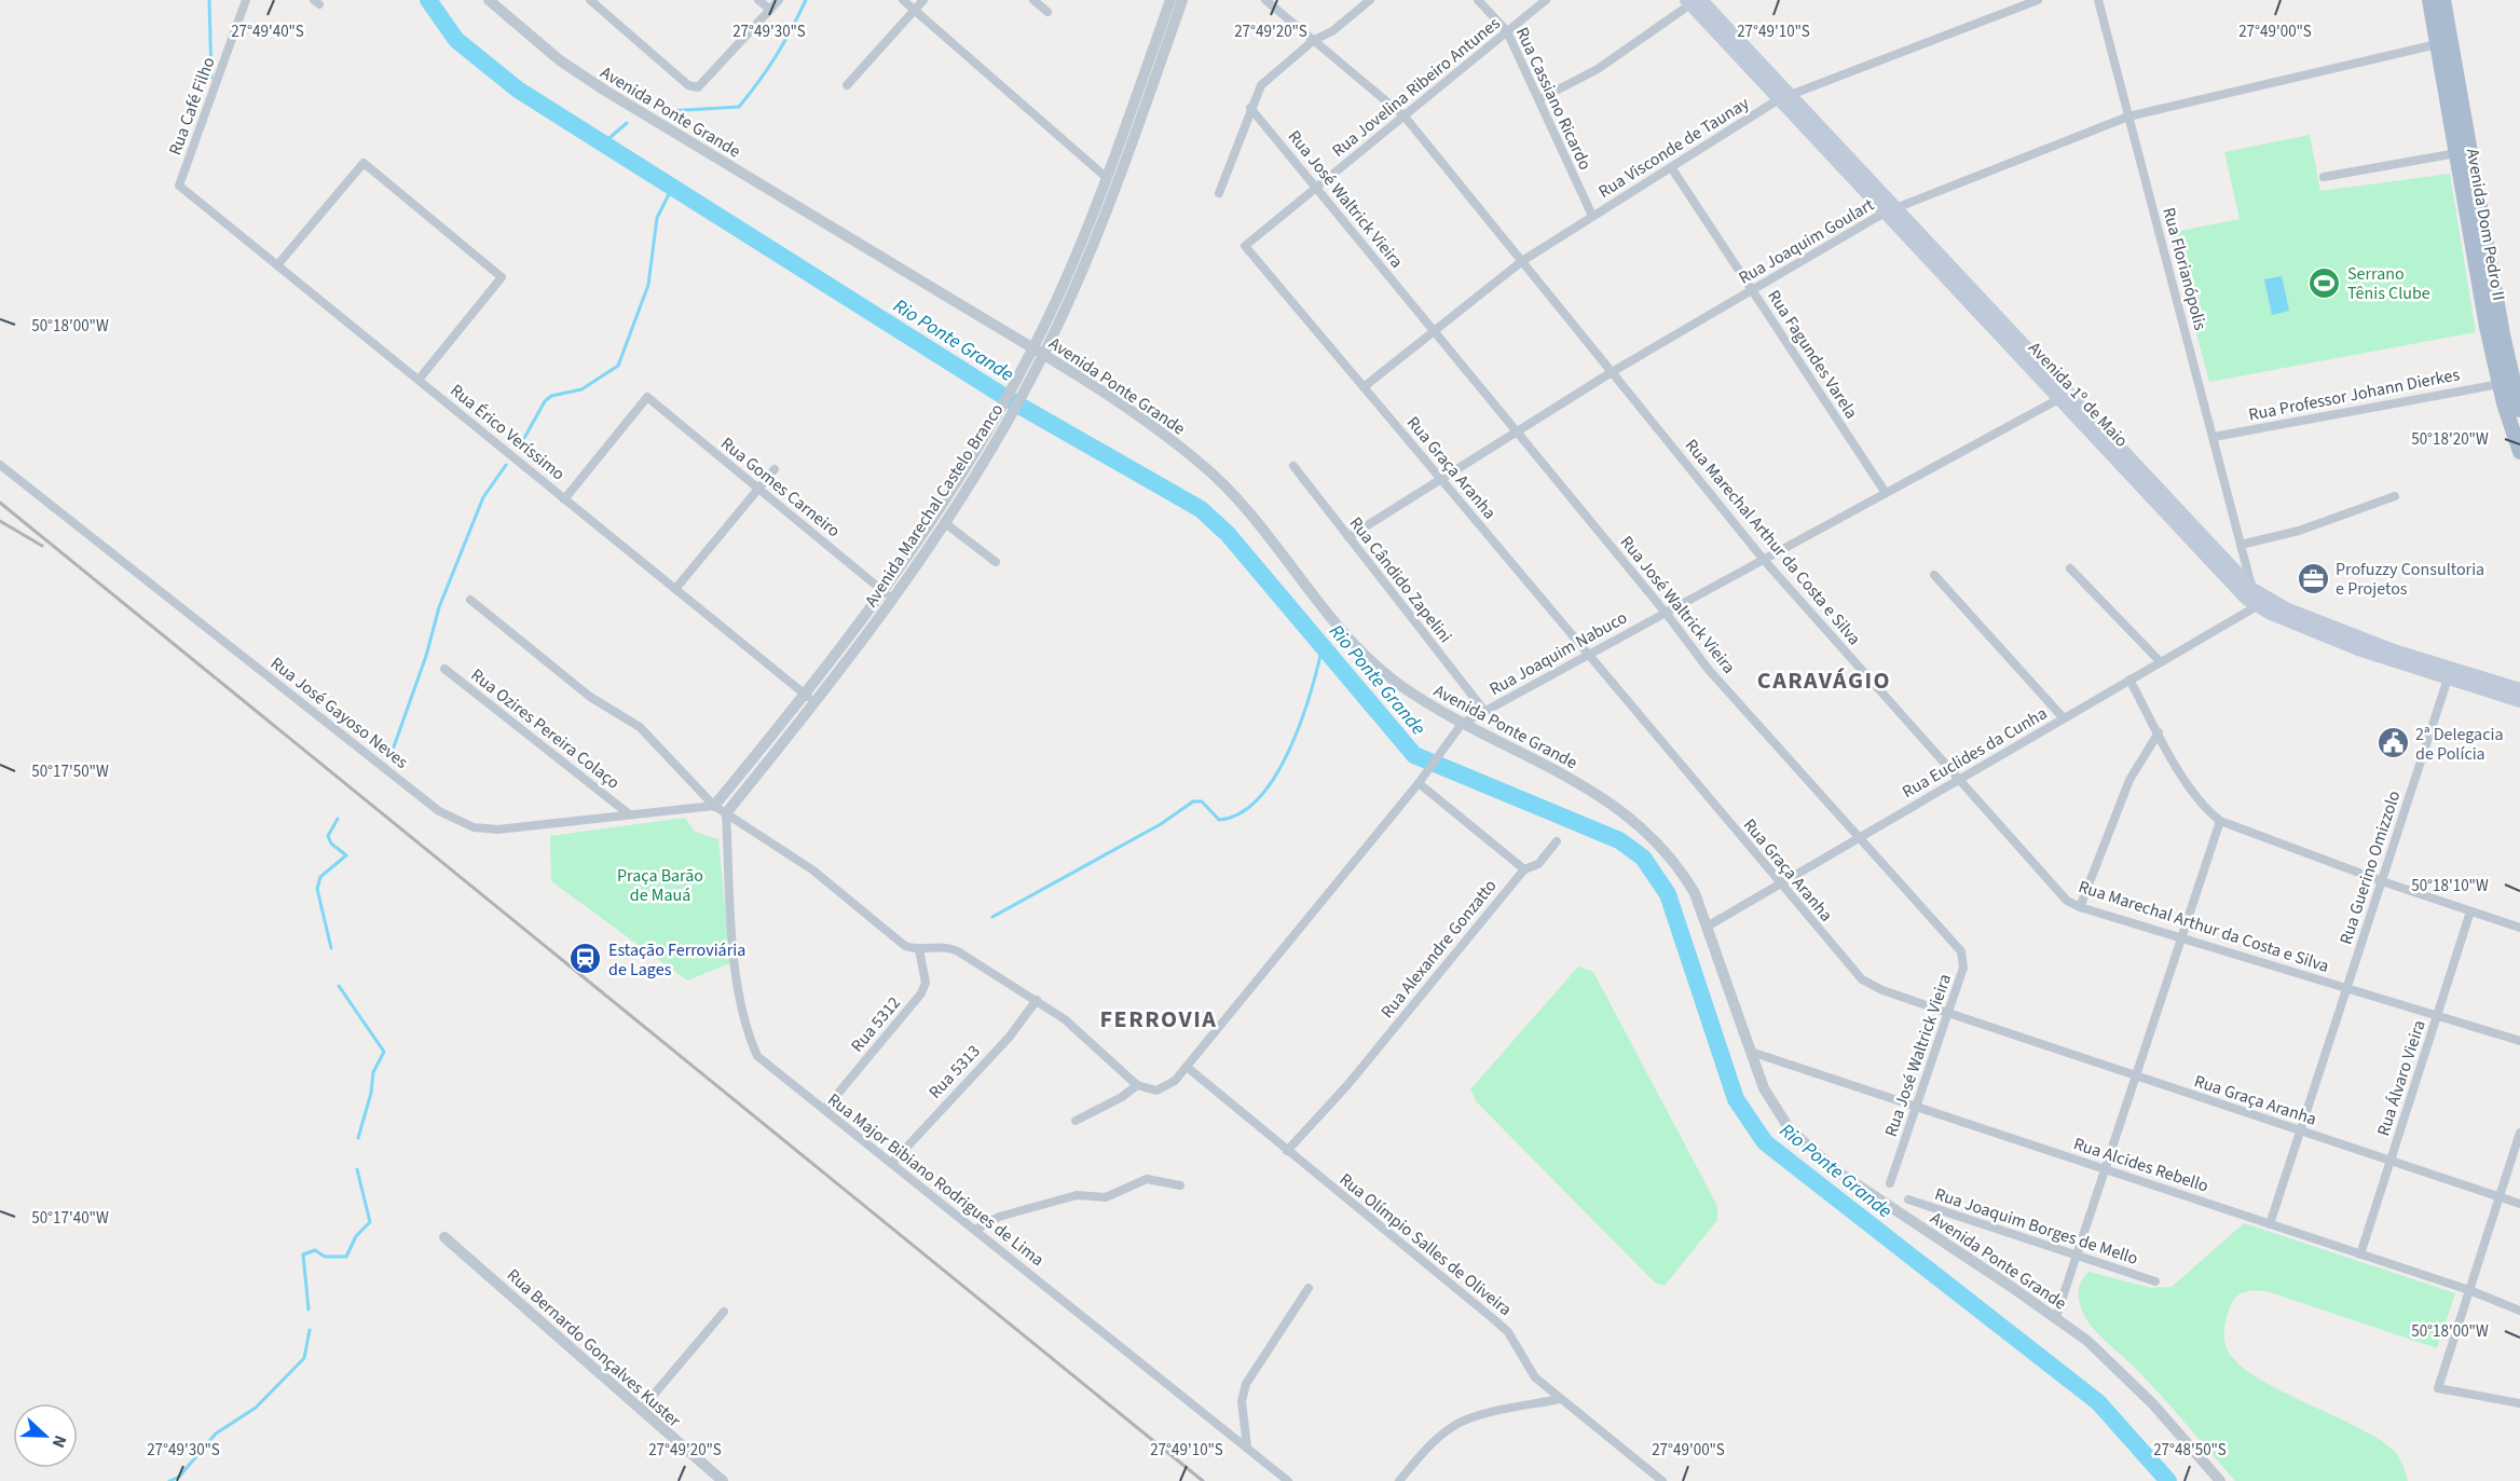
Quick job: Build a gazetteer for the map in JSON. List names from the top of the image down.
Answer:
{
  "streets": {
    "main road": ["Avenida Dom Pedro II", "Avenida 1º de Maio"],
    "street": [
      "Rua Jovelina Ribeiro Antunes",
      "Rua Cassiano Ricardo",
      "Rua Café Filho",
      "Avenida Ponte Grande",
      "Rua Visconde de Taunay",
      "Rua José Waltrick Vieira",
      "Rua Joaquim Goulart",
      "Rua Florianópolis",
      "Rua Fagundes Varela",
      "Rua Professor Johann Dierkes",
      "Rua Érico Veríssimo",
      "Rua Graça Aranha",
      "Rua Gomes Carneiro",
      "Avenida Marechal Castelo Branco",
      "Rua Marechal Arthur da Costa e Silva",
      "Rua Cândido Zapelini",
      "Rua Joaquim Nabuco",
      "Rua José Gayoso Neves",
      "Rua Ozires Pereira Colaço",
      "Rua Euclides da Cunha",
      "Rua Guerino Omizzolo",
      "Rua Alexandre Gonzatto",
      "Rua 5312",
      "Rua 5313",
      "Rua Álvaro Vieira",
      "Rua Alcides Rebello",
      "Rua Major Bibiano Rodrigues de Lima",
      "Rua Joaquim Borges de Mello",
      "Rua Olímpio Salles de Oliveira",
      "Rua Bernardo Gonçalves Kuster"
    ]
  },
  "crossings": [
    ["Rua Jovelina Ribeiro Antunes", "Rua Cassiano Ricardo"],
    ["Rua Jovelina Ribeiro Antunes", "Rua José Waltrick Vieira"],
    ["Rua Jovelina Ribeiro Antunes", "Rua Graça Aranha"],
    ["Rua Jovelina Ribeiro Antunes", "Rua Marechal Arthur da Costa e Silva"],
    ["Rua Cassiano Ricardo", "Rua Visconde de Taunay"],
    ["Rua Café Filho", "Rua Érico Veríssimo"],
    ["Avenida Ponte Grande", "Avenida Marechal Castelo Branco"],
    ["Avenida Ponte Grande", "Rua Joaquim Nabuco"],
    ["Avenida Ponte Grande", "Rua Euclides da Cunha"],
    ["Avenida Ponte Grande", "Rua Alcides Rebello"],
    ["Rua Visconde de Taunay", "Rua José Waltrick Vieira"],
    ["Rua Visconde de Taunay", "Rua Fagundes Varela"],
    ["Rua Visconde de Taunay", "Avenida 1º de Maio"],
    ["Rua Visconde de Taunay", "Rua Graça Aranha"],
    ["Rua Visconde de Taunay", "Rua Marechal Arthur da Costa e Silva"],
    ["Rua José Waltrick Vieira", "Rua Joaquim Goulart"],
    ["Rua José Waltrick Vieira", "Rua Graça Aranha"],
    ["Rua José Waltrick Vieira", "Rua Joaquim Nabuco"],
    ["Rua José Waltrick Vieira", "Rua Euclides da Cunha"],
    ["Rua José Waltrick Vieira", "Rua Alcides Rebello"],
    ["Avenida Dom Pedro II", "Rua Joaquim Goulart"],
    ["Avenida Dom Pedro II", "Rua Professor Johann Dierkes"],
    ["Rua Joaquim Goulart", "Rua Florianópolis"],
    ["Rua Joaquim Goulart", "Rua Fagundes Varela"],
    ["Rua Joaquim Goulart", "Avenida 1º de Maio"],
    ["Rua Joaquim Goulart", "Rua Graça Aranha"],
    ["Rua Joaquim Goulart", "Rua Marechal Arthur da Costa e Silva"],
    ["Rua Joaquim Goulart", "Rua Cândido Zapelini"],
    ["Rua Florianópolis", "Avenida 1º de Maio"],
    ["Rua Florianópolis", "Rua Professor Johann Dierkes"],
    ["Rua Fagundes Varela", "Rua Joaquim Nabuco"],
    ["Avenida 1º de Maio", "Rua Joaquim Nabuco"],
    ["Avenida 1º de Maio", "Rua Euclides da Cunha"],
    ["Avenida 1º de Maio", "Rua Guerino Omizzolo"],
    ["Rua Érico Veríssimo", "Rua Gomes Carneiro"],
    ["Rua Érico Veríssimo", "Avenida Marechal Castelo Branco"],
    ["Rua Graça Aranha", "Rua Joaquim Nabuco"],
    ["Rua Graça Aranha", "Rua Euclides da Cunha"],
    ["Rua Graça Aranha", "Rua Guerino Omizzolo"],
    ["Rua Graça Aranha", "Rua Álvaro Vieira"],
    ["Rua Gomes Carneiro", "Avenida Marechal Castelo Branco"],
    ["Avenida Marechal Castelo Branco", "Rua José Gayoso Neves"],
    ["Avenida Marechal Castelo Branco", "Rua Major Bibiano Rodrigues de Lima"],
    ["Rua Marechal Arthur da Costa e Silva", "Rua Joaquim Nabuco"],
    ["Rua Marechal Arthur da Costa e Silva", "Rua Euclides da Cunha"],
    ["Rua Marechal Arthur da Costa e Silva", "Rua Guerino Omizzolo"],
    ["Rua Marechal Arthur da Costa e Silva", "Rua Álvaro Vieira"],
    ["Rua Cândido Zapelini", "Rua Joaquim Nabuco"],
    ["Rua Joaquim Nabuco", "Rua Olímpio Salles de Oliveira"],
    ["Rua José Gayoso Neves", "Rua Ozires Pereira Colaço"],
    ["Rua Guerino Omizzolo", "Rua Alcides Rebello"],
    ["Rua Alexandre Gonzatto", "Rua Olímpio Salles de Oliveira"],
    ["Rua 5312", "Rua Major Bibiano Rodrigues de Lima"],
    ["Rua 5313", "Rua Major Bibiano Rodrigues de Lima"],
    ["Rua Álvaro Vieira", "Rua Alcides Rebello"]
  ],
  "districts": ["CARAVÁGIO", "FERROVIA"],
  "water": ["Rio Ponte Grande"],
  "parks": ["Praça Barão de Mauá"],
  "places": {
    "sports": ["Serrano Tênis Clube"],
    "office": ["Profuzzy Consultoria e Projetos"],
    "public building": ["2ª Delegacia de Polícia"],
    "station": ["Estação Ferroviária de Lages"]
  },
  "north": "right",
  "coordinates": [
    "27°49'40\"S",
    "27°49'30\"S",
    "27°49'20\"S",
    "27°49'10\"S",
    "27°49'00\"S",
    "50°18'00\"W",
    "50°18'20\"W",
    "50°17'50\"W",
    "50°18'10\"W",
    "50°17'40\"W",
    "27°48'50\"S"
  ]
}
